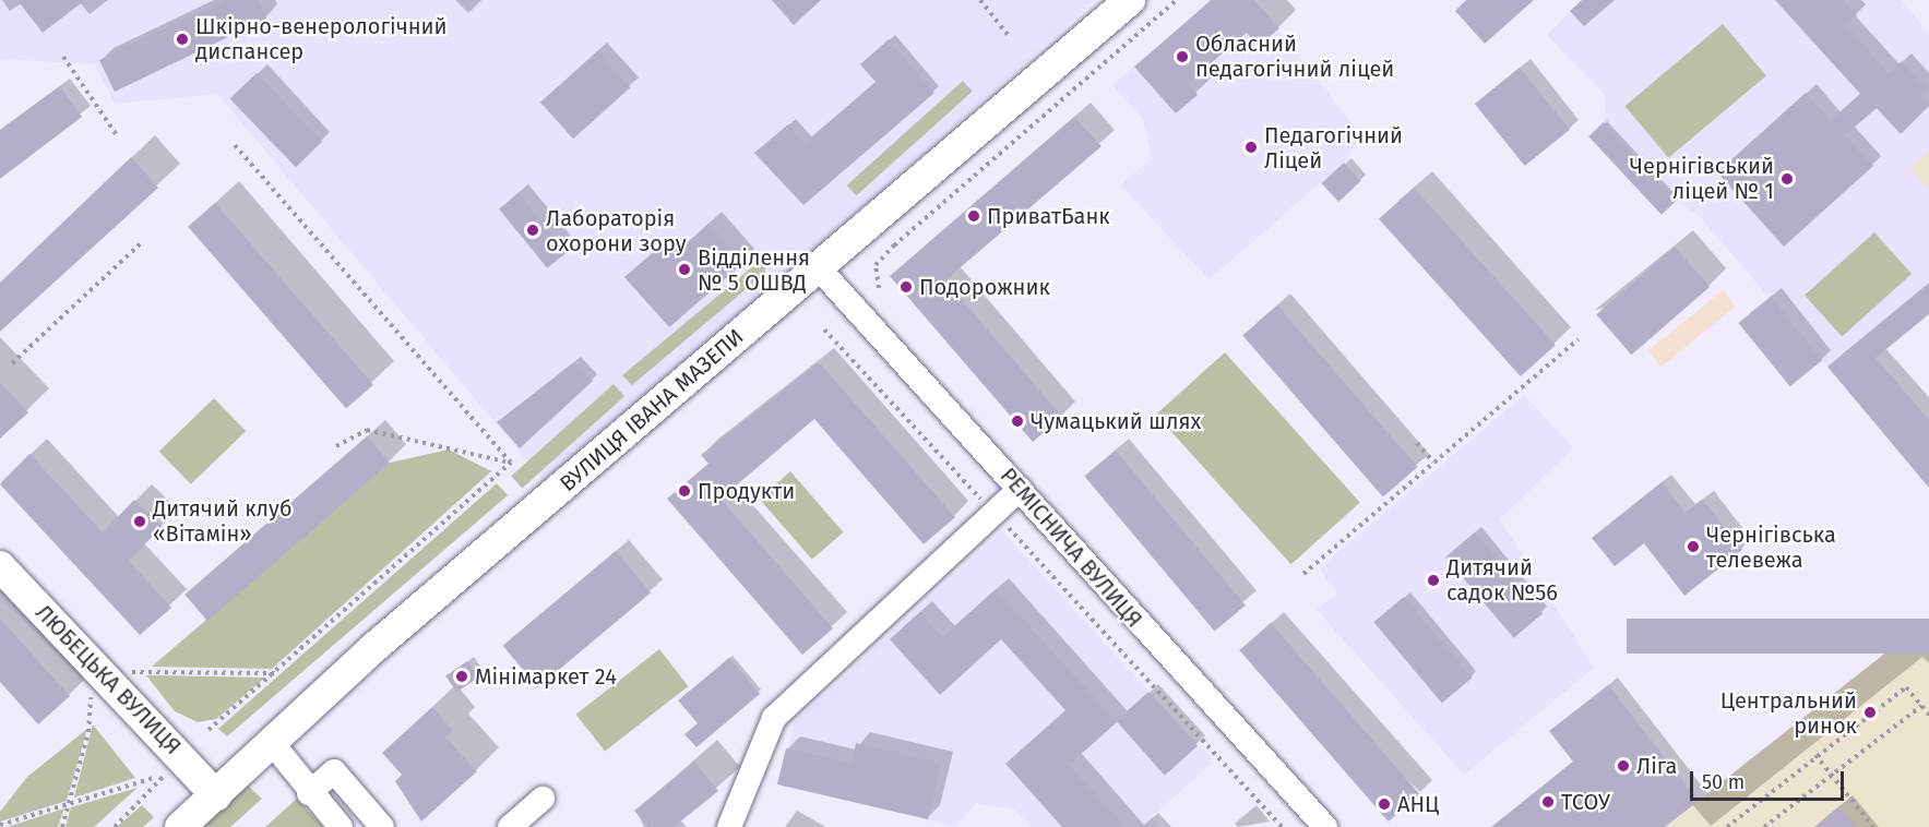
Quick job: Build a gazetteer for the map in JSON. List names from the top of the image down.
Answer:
{
  "streets": {
    "main road": ["ВУЛИЦЯ ІВАНА МАЗЕПИ", "ЛЮБЕЦЬКА ВУЛИЦЯ"],
    "street": ["РЕМІСНИЧА ВУЛИЦЯ"]
  },
  "crossings": [
    ["ВУЛИЦЯ ІВАНА МАЗЕПИ", "РЕМІСНИЧА ВУЛИЦЯ"],
    ["ВУЛИЦЯ ІВАНА МАЗЕПИ", "ЛЮБЕЦЬКА ВУЛИЦЯ"]
  ],
  "places": [
    "Шкірно-венерологічний диспансер",
    "Обласний педагогічний ліцей",
    "Педагогічний Ліцей",
    "Чернігівський ліцей № 1",
    "ПриватБанк",
    "Лабораторія охорони зору",
    "Відділення № 5 ОШВД",
    "Подорожник",
    "Чумацький шлях",
    "Продукти",
    "Дитячий клуб «Вітамін»",
    "Чернігівська телевежа",
    "Дитячий садок №56",
    "Мінімаркет 24",
    "Центральний ринок",
    "Ліга",
    "ТСОУ",
    "АНЦ"
  ],
  "scale_bar": "50 m"
}
